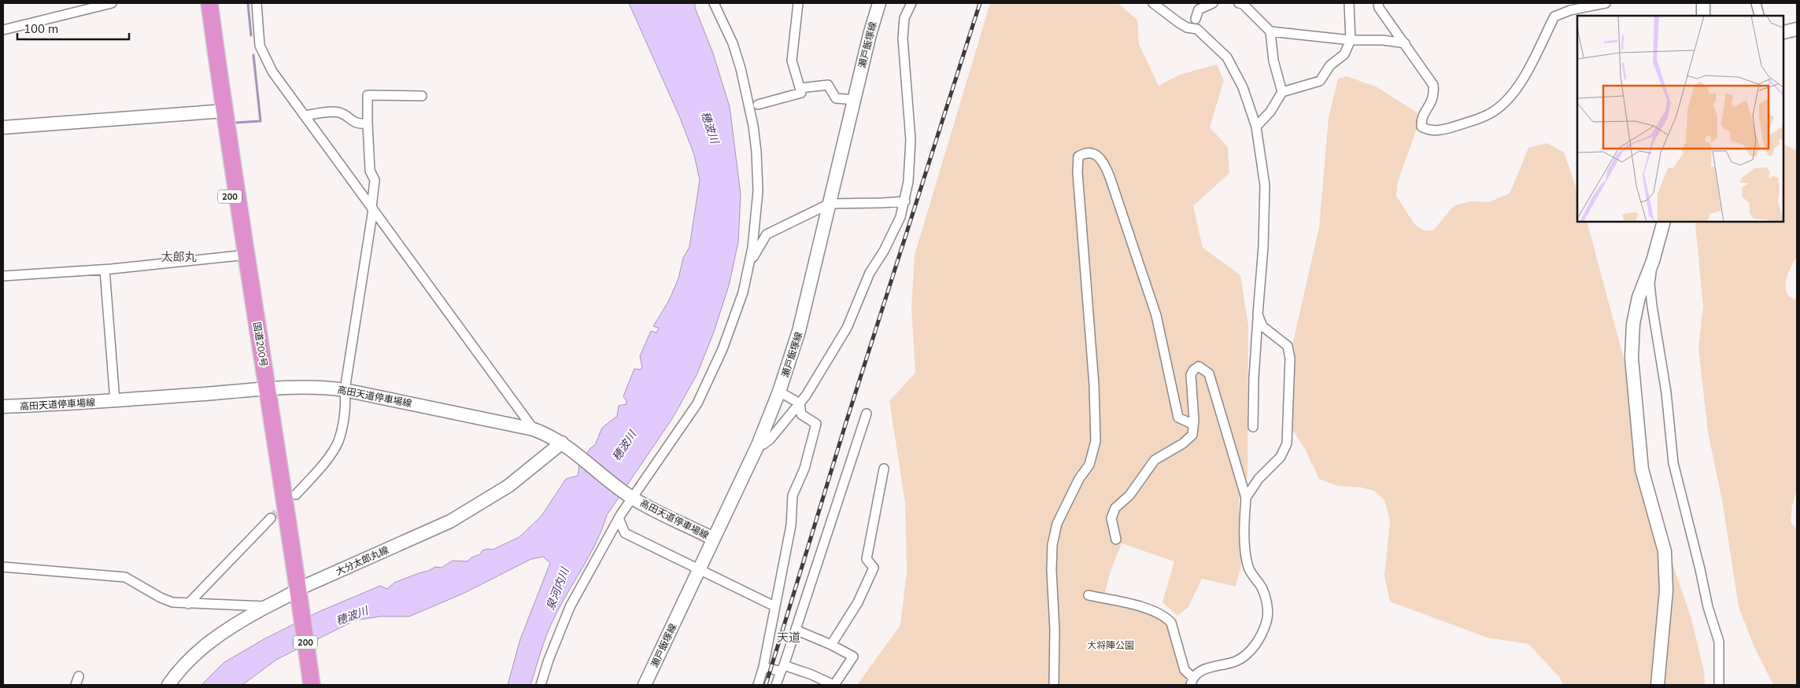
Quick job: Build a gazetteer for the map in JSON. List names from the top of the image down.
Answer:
{
  "streets": {
    "highway": ["200", "国道200号"],
    "main road": ["瀬戸飯塚線", "高田天道停車場線", "大分太郎丸線"]
  },
  "crossings": [
    ["瀬戸飯塚線", "高田天道停車場線"],
    ["国道200号", "高田天道停車場線"],
    ["国道200号", "大分太郎丸線"],
    ["高田天道停車場線", "大分太郎丸線"]
  ],
  "districts": ["太郎丸", "天道"],
  "water": ["穂波川", "泉河内川"],
  "parks": ["大将陣公園"],
  "scale_bar": "100 m"
}
